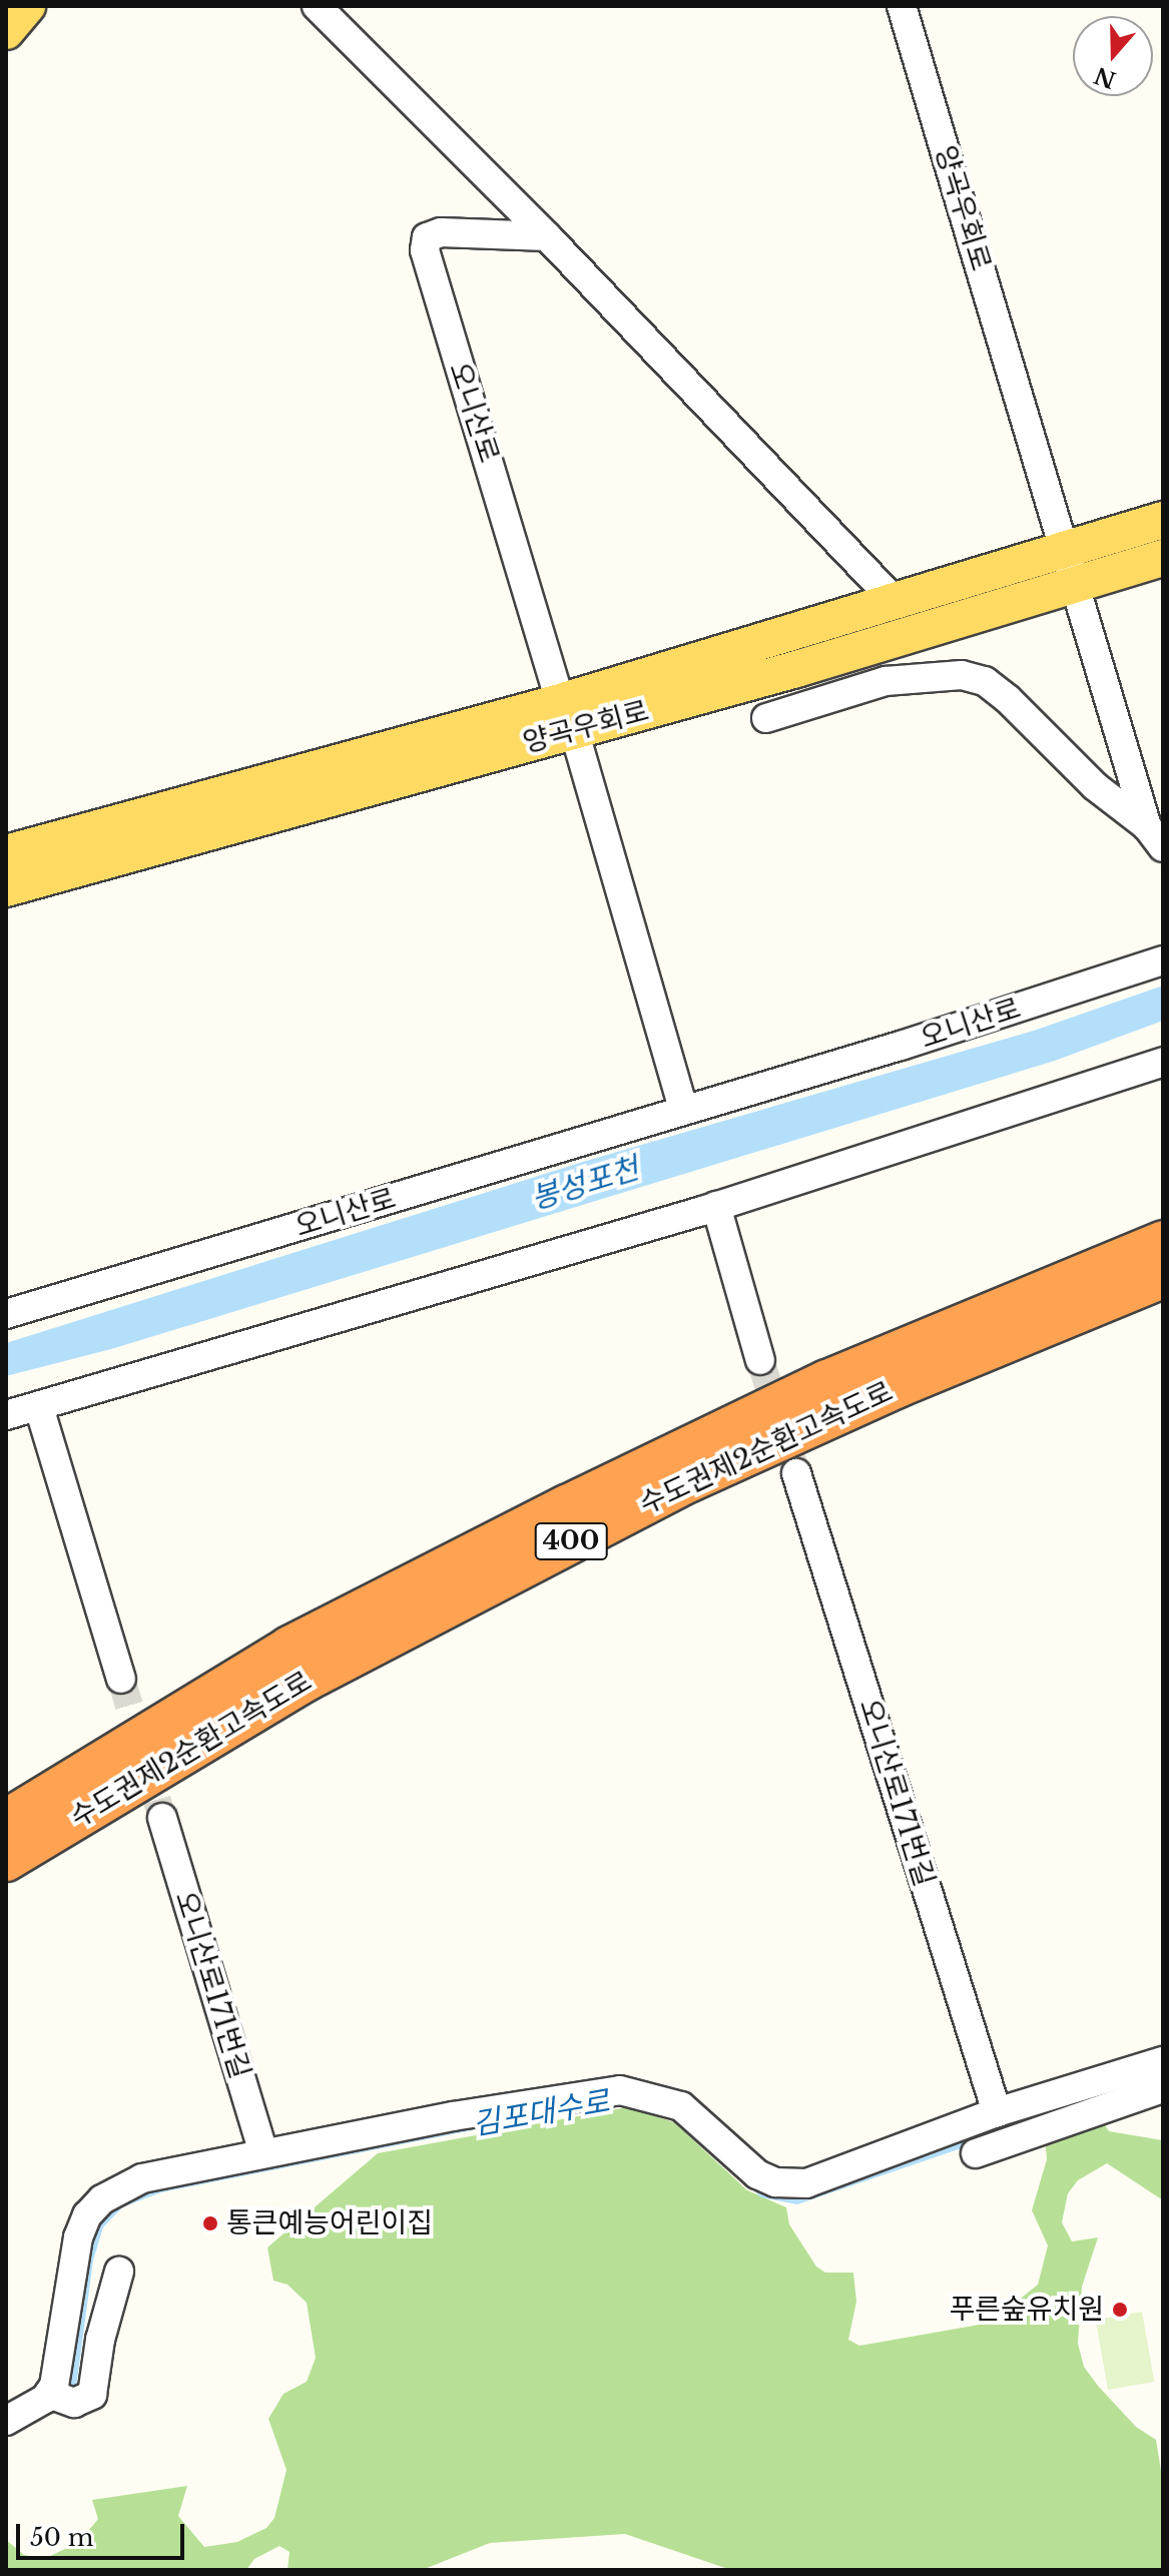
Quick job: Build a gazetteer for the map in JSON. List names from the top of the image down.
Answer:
{
  "streets": {
    "highway": ["수도권제2순환고속도로", "400"],
    "main road": ["양곡우회로"],
    "street": ["오니산로", "오니산로171번길"]
  },
  "crossings": [
    ["양곡우회로", "오니산로"]
  ],
  "water": ["봉성포천", "김포대수로"],
  "places": ["통큰예능어린이집", "푸른숲유치원"],
  "scale_bar": "50 m",
  "north": "bottom"
}
